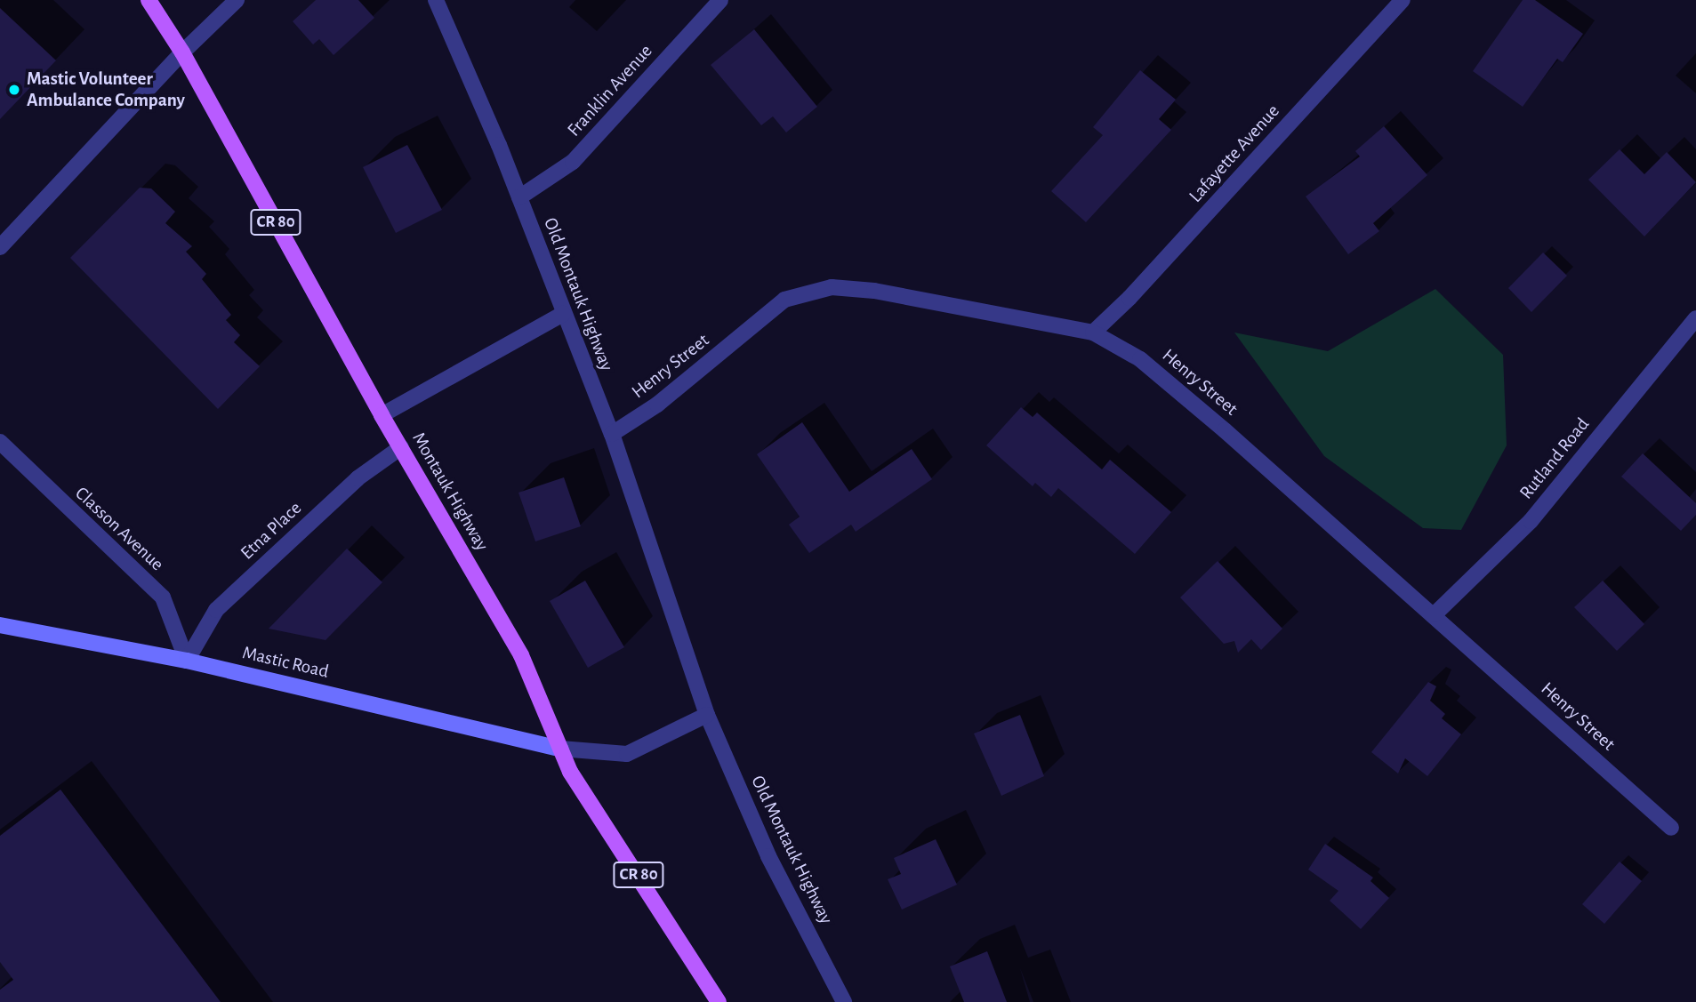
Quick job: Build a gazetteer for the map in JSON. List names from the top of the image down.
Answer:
{
  "streets": {
    "main road": ["CR 80", "Montauk Highway", "Mastic Road"],
    "street": [
      "Franklin Avenue",
      "Lafayette Avenue",
      "Old Montauk Highway",
      "Henry Street",
      "Rutland Road",
      "Classon Avenue",
      "Etna Place"
    ]
  },
  "crossings": [
    ["Franklin Avenue", "Old Montauk Highway"],
    ["Lafayette Avenue", "Henry Street"],
    ["Old Montauk Highway", "Henry Street"],
    ["Henry Street", "Rutland Road"],
    ["Montauk Highway", "Etna Place"],
    ["Montauk Highway", "Mastic Road"],
    ["Classon Avenue", "Etna Place"],
    ["Classon Avenue", "Mastic Road"],
    ["Etna Place", "Mastic Road"]
  ],
  "places": ["Mastic Volunteer Ambulance Company"]
}
